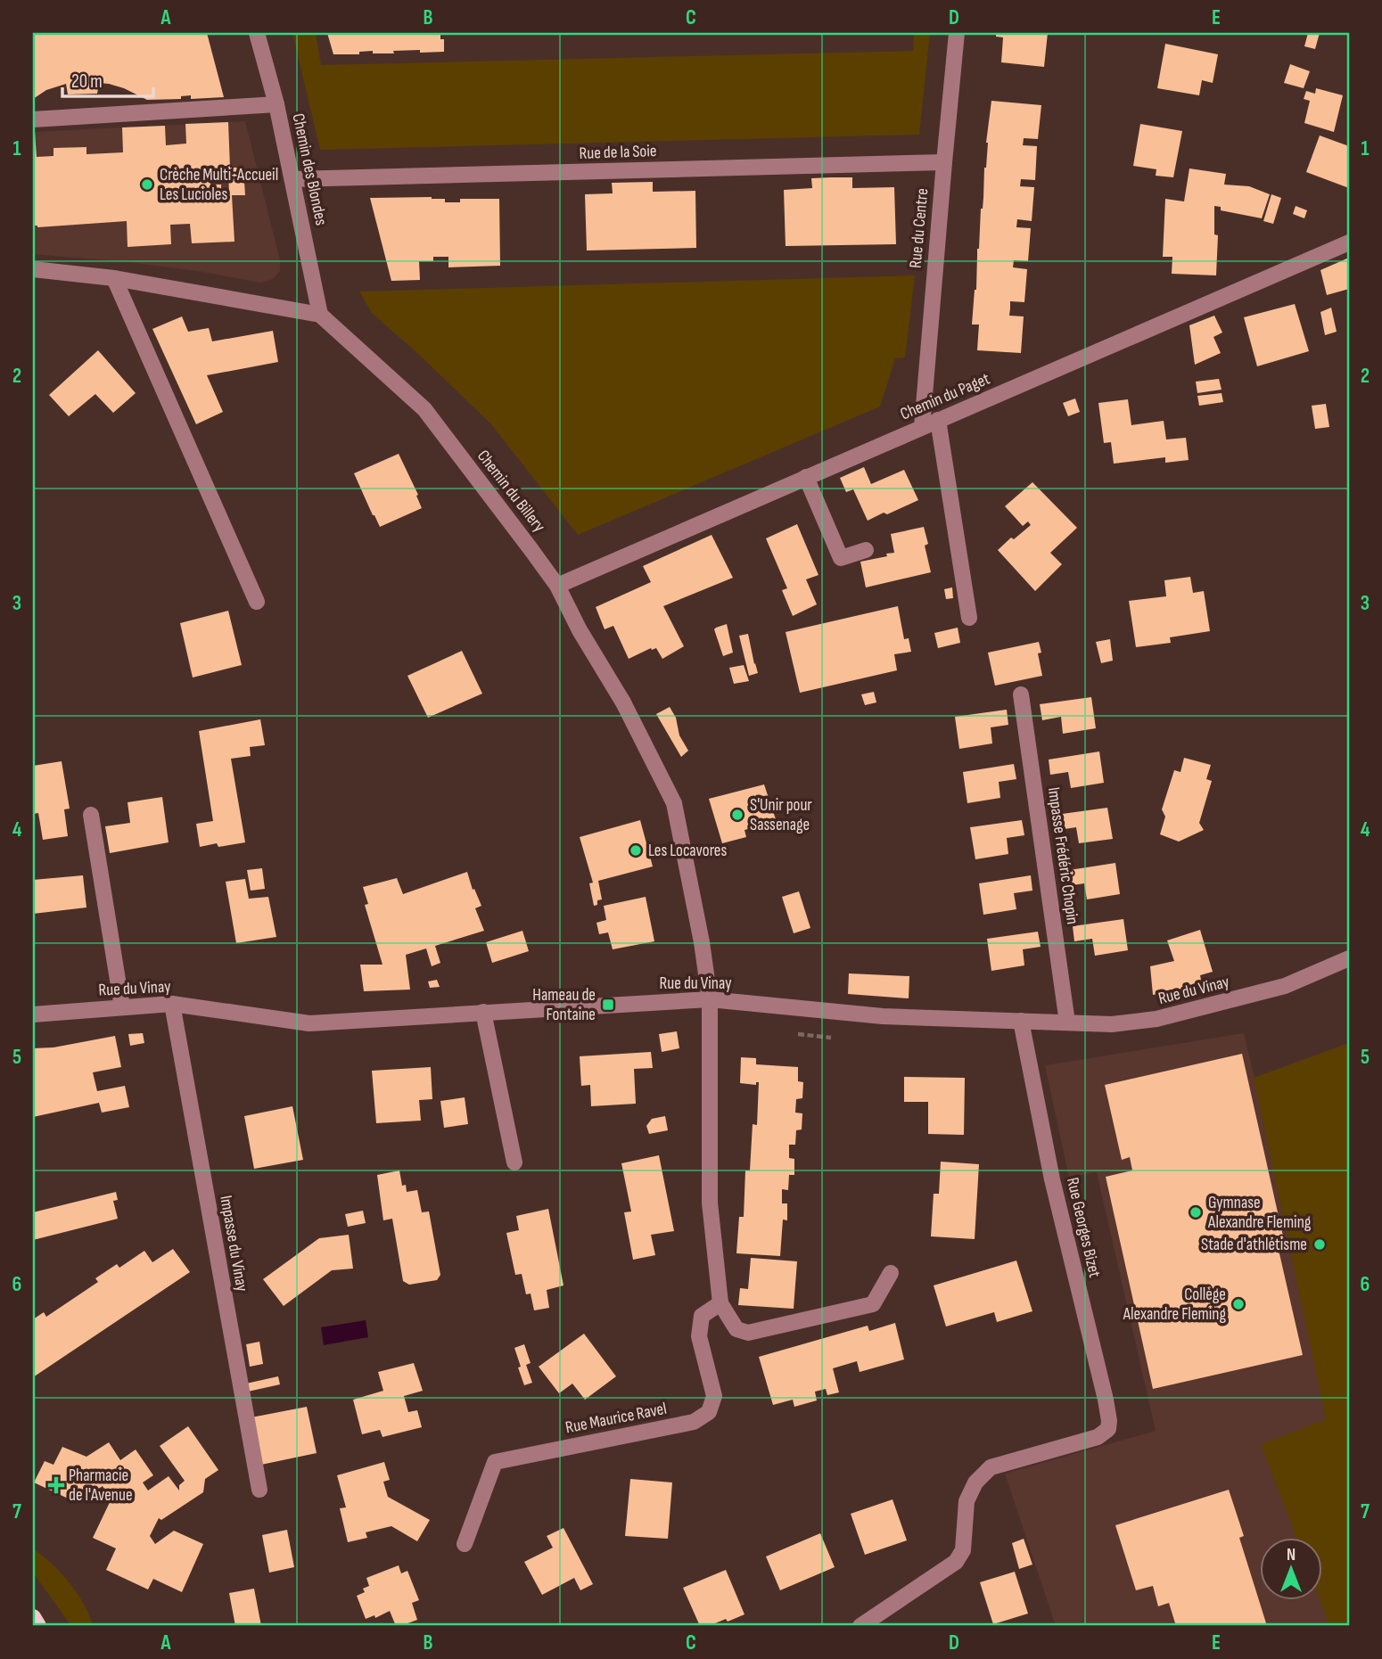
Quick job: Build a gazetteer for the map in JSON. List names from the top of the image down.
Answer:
{
  "streets": {
    "street": [
      "Rue de la Soie",
      "Chemin des Blondes",
      "Rue du Centre",
      "Chemin du Paget",
      "Chemin du Billery",
      "Impasse Frédéric Chopin",
      "Rue du Vinay",
      "Rue Georges Bizet",
      "Impasse du Vinay",
      "Rue Maurice Ravel"
    ]
  },
  "crossings": [
    ["Rue de la Soie", "Chemin des Blondes"],
    ["Rue de la Soie", "Rue du Centre"],
    ["Chemin des Blondes", "Chemin du Billery"],
    ["Rue du Centre", "Chemin du Paget"],
    ["Chemin du Paget", "Chemin du Billery"],
    ["Chemin du Billery", "Rue du Vinay"],
    ["Impasse Frédéric Chopin", "Rue du Vinay"],
    ["Rue du Vinay", "Rue Georges Bizet"],
    ["Rue du Vinay", "Impasse du Vinay"]
  ],
  "places": {
    "other": [
      "Crèche Multi-Accueil Les Lucioles",
      "S'Unir pour Sassenage",
      "Les Locavores",
      "Gymnase Alexandre Fleming",
      "Stade d'athlétisme",
      "Collège Alexandre Fleming"
    ],
    "transit": ["Hameau de Fontaine"],
    "health": ["Pharmacie de l'Avenue"]
  },
  "scale_bar": "20 m",
  "north": "top",
  "grid": {
    "columns": [
      "A",
      "B",
      "C",
      "D",
      "E"
    ],
    "rows": [
      "1",
      "2",
      "3",
      "4",
      "5",
      "6",
      "7"
    ]
  }
}
